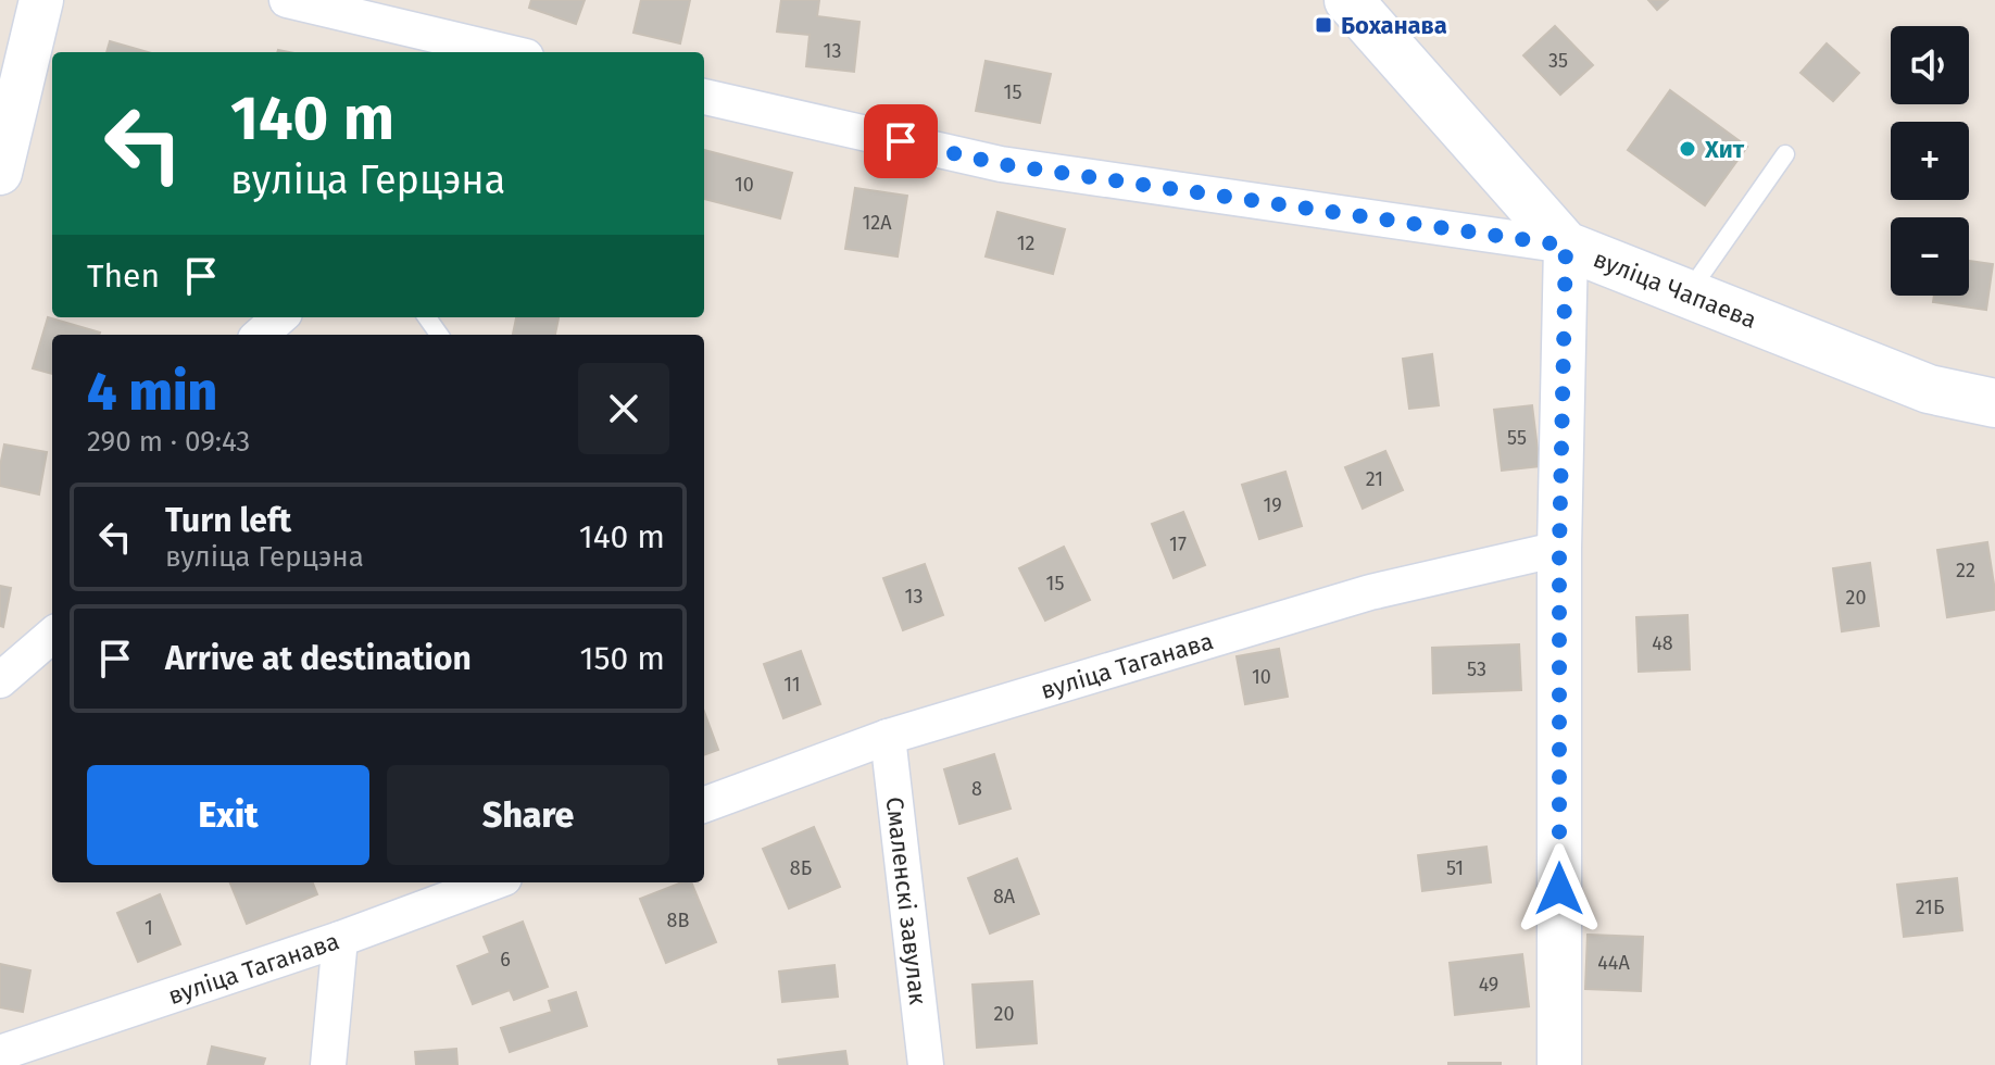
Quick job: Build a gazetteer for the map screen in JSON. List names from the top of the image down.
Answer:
{
  "streets": {
    "main road": ["вуліца Чапаева"],
    "street": ["вуліца Таганава", "Смаленскі завулак"]
  },
  "crossings": [
    ["вуліца Таганава", "Смаленскі завулак"]
  ],
  "places": {
    "transit": ["Боханава"],
    "other": ["Хит"]
  },
  "house_numbers": [
    "13",
    "35",
    "15",
    "10",
    "12А",
    "12",
    "55",
    "21",
    "19",
    "17",
    "22",
    "15",
    "13",
    "20",
    "48",
    "53",
    "10",
    "11",
    "8",
    "8Б",
    "51",
    "8А",
    "21Б",
    "8В",
    "1",
    "6",
    "44А",
    "49",
    "20"
  ],
  "page": {
    "map_buttons": ["+", "−"],
    "turn": ["140 m", "вуліца Герцэна"],
    "then": "Then",
    "heading": ["4 min", "290 m · 09:43"],
    "list": [
      {
        "name": "Turn left",
        "note": "вуліца Герцэна",
        "value": "140 m"
      },
      {
        "name": "Arrive at destination",
        "value": "150 m"
      }
    ],
    "buttons": ["Exit", "Share"]
  }
}
